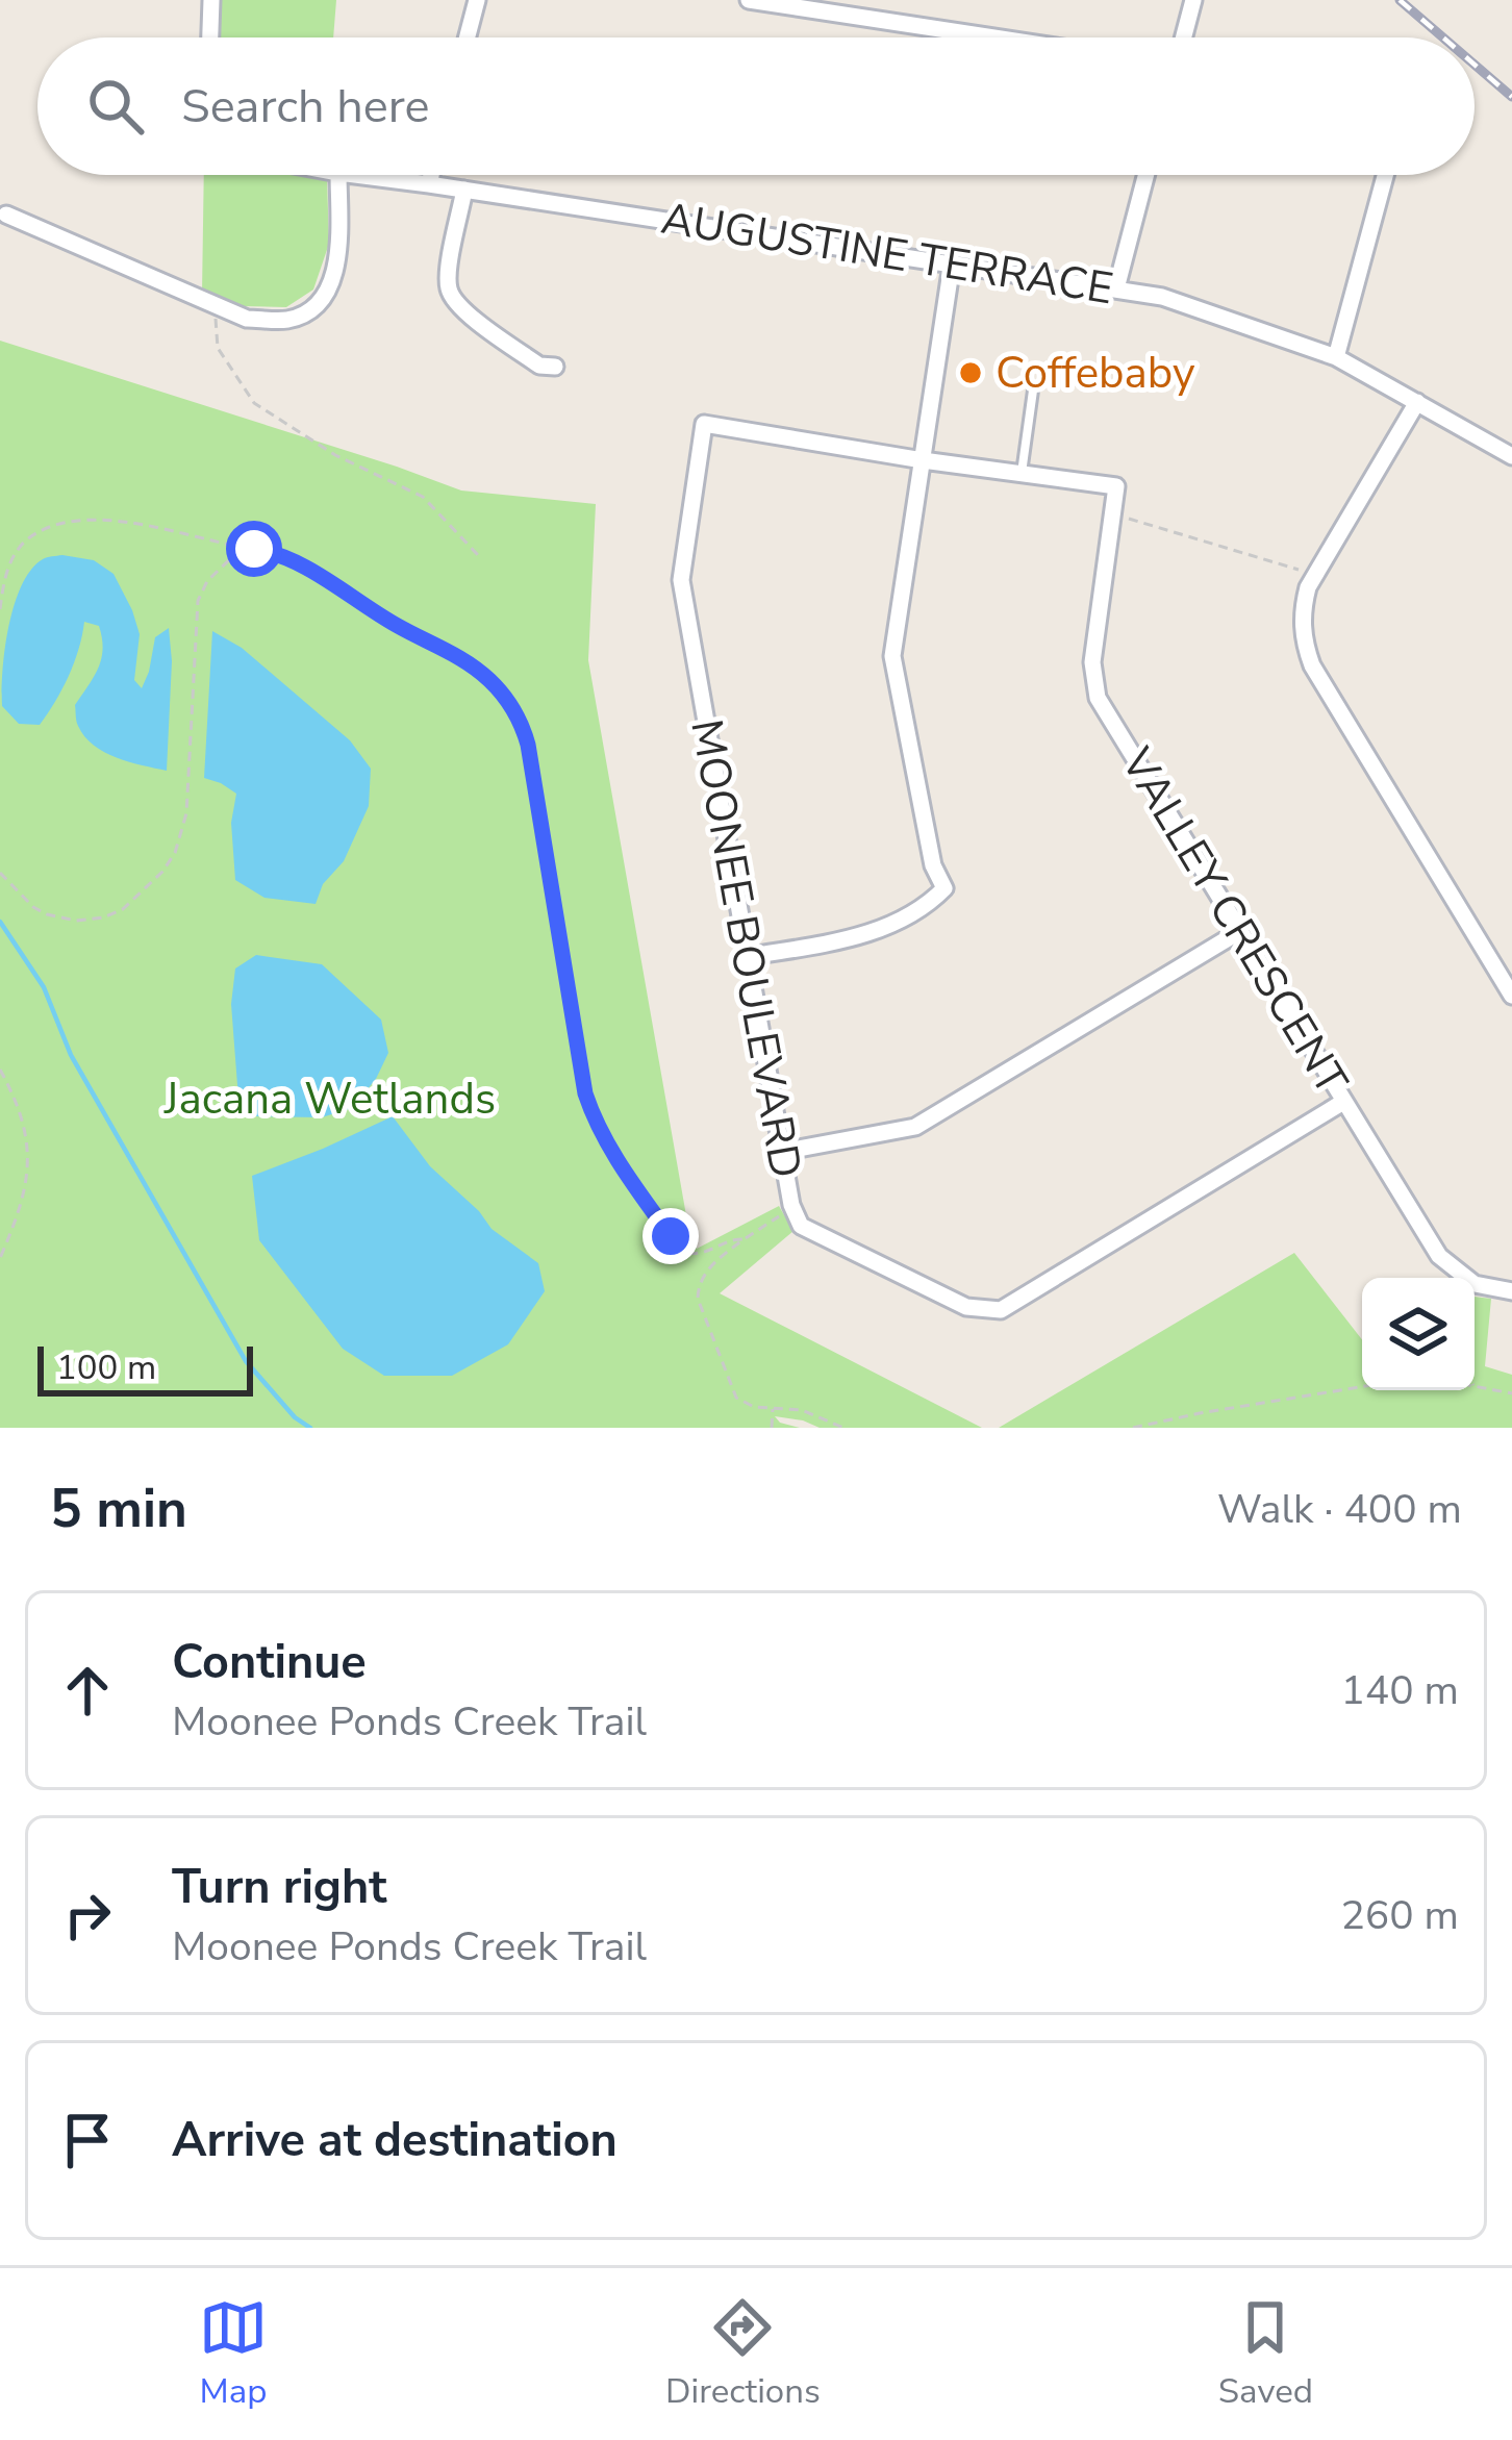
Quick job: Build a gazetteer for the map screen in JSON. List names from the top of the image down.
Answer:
{
  "streets": {
    "street": ["AUGUSTINE TERRACE", "VALLEY CRESCENT", "MOONEE BOULEVARD"]
  },
  "crossings": [
    ["VALLEY CRESCENT", "MOONEE BOULEVARD"]
  ],
  "parks": ["Jacana Wetlands"],
  "places": ["Coffebaby"],
  "scale_bar": "100 m",
  "page": {
    "search": "Search here",
    "scale": "100 m",
    "heading": ["5 min", "Walk · 400 m"],
    "list": [
      ["Continue", "Moonee Ponds Creek Trail", "140 m"],
      ["Turn right", "Moonee Ponds Creek Trail", "260 m"],
      "Arrive at destination"
    ],
    "nav": ["Map", "Directions", "Saved"]
  }
}
